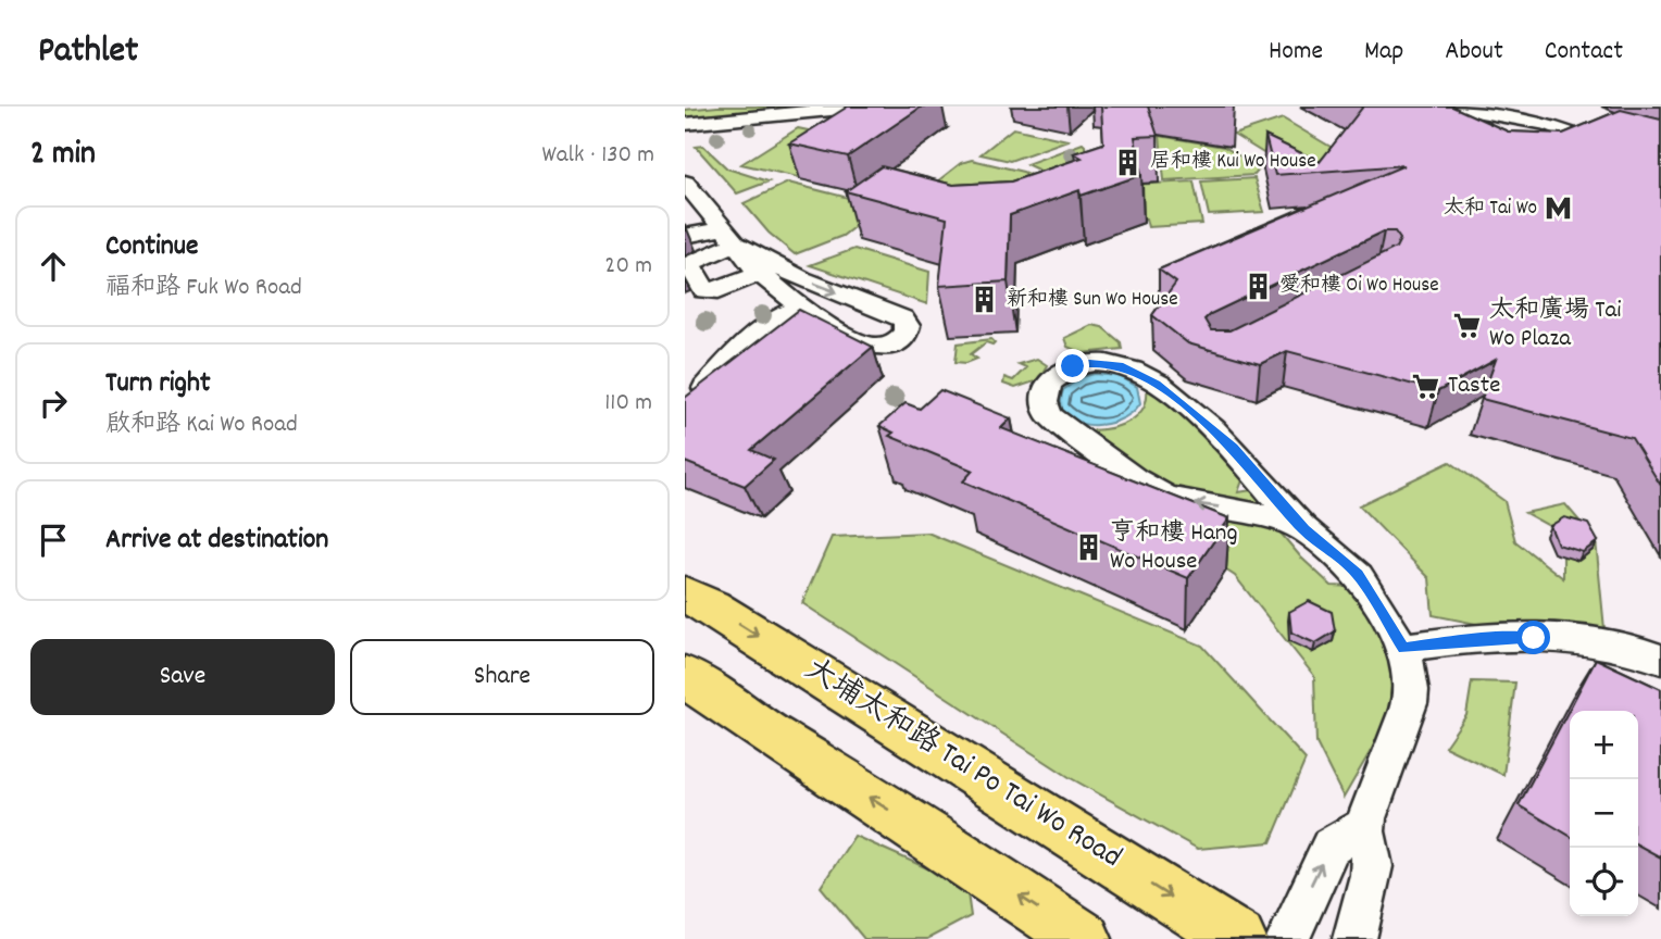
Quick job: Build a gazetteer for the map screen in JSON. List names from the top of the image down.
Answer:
{
  "streets": {
    "main road": ["大埔太和路 Tai Po Tai Wo Road"]
  },
  "places": {
    "building": [
      "居和樓 Kui Wo House",
      "愛和樓 Oi Wo House",
      "新和樓 Sun Wo House",
      "亨和樓 Hang Wo House"
    ],
    "metro station": ["太和 Tai Wo"],
    "supermarket": ["太和廣場 Tai Wo Plaza", "Taste"]
  },
  "page": {
    "header": "Pathlet",
    "nav": [
      "Home",
      "Map",
      "About",
      "Contact"
    ],
    "heading": ["2 min", "Walk · 130 m"],
    "list": [
      ["Continue", "福和路 Fuk Wo Road", "20 m"],
      ["Turn right", "啟和路 Kai Wo Road", "110 m"],
      "Arrive at destination"
    ],
    "buttons": ["Save", "Share"],
    "map_buttons": ["+", "−"]
  }
}
